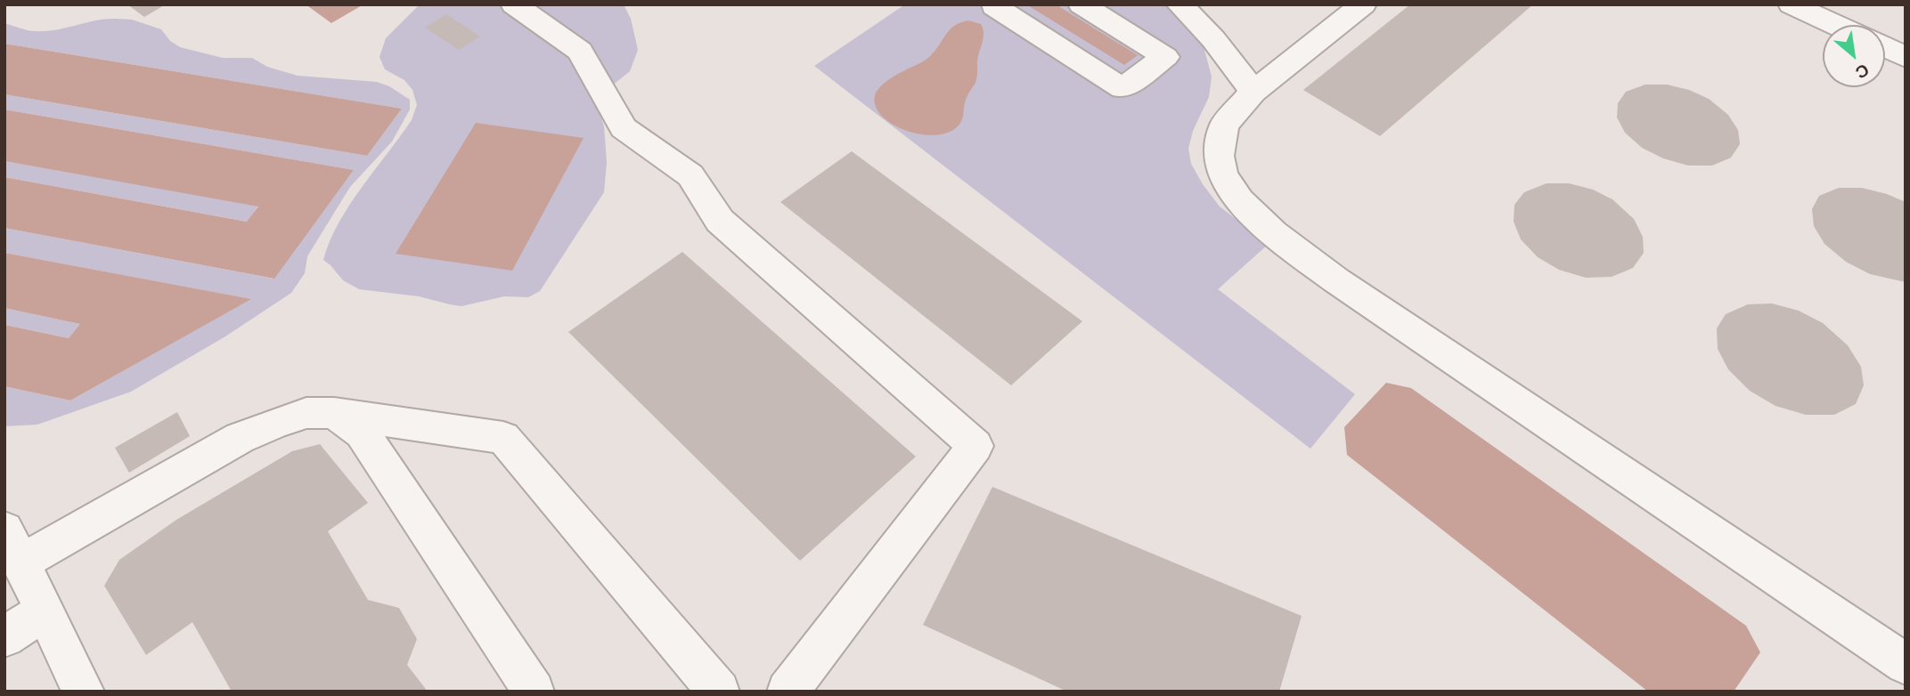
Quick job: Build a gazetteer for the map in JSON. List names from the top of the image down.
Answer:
{
  "north": "bottom right"
}
